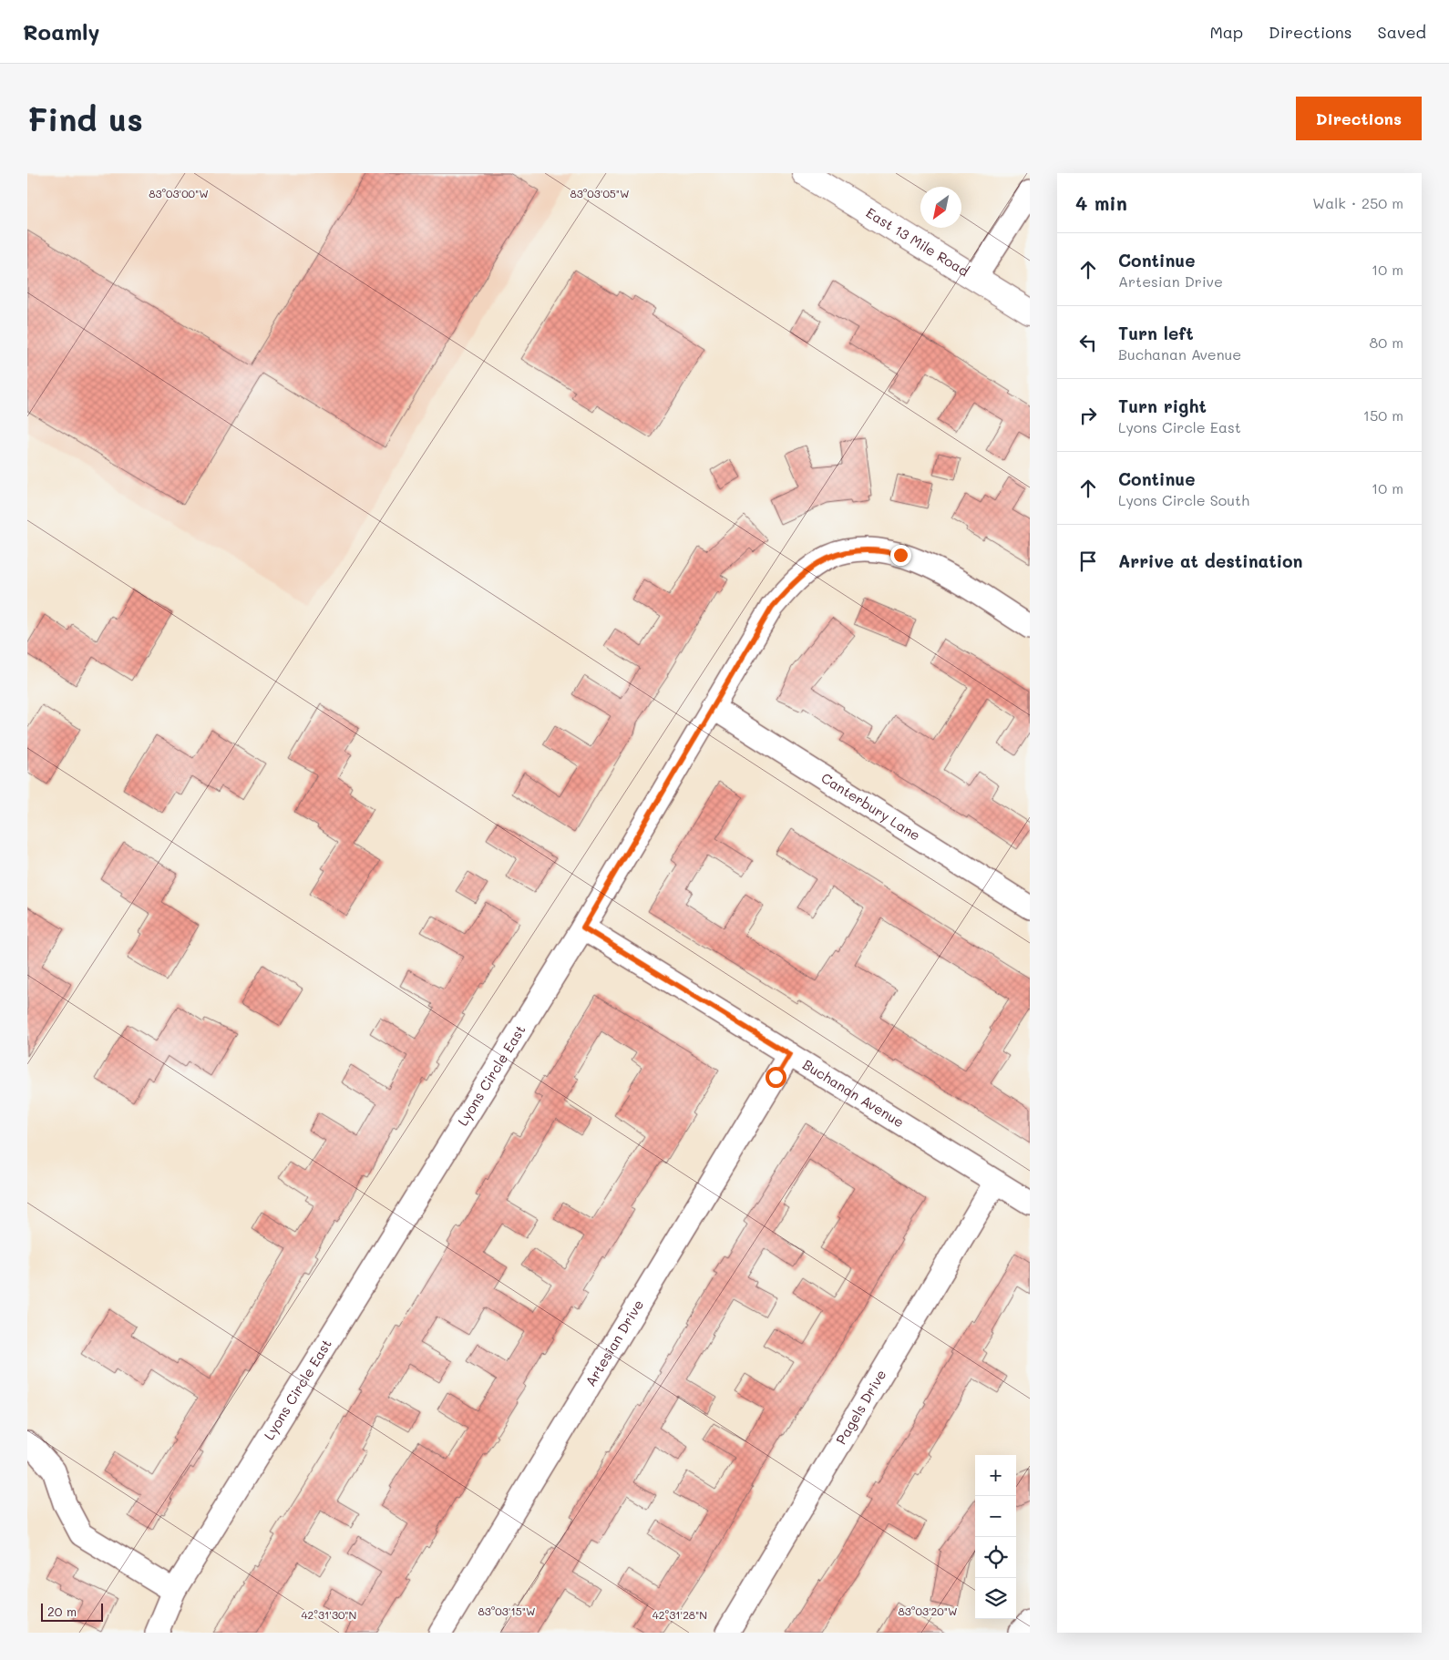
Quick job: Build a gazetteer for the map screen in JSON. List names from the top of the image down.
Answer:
{
  "streets": {
    "main road": ["East 13 Mile Road"],
    "street": [
      "Canterbury Lane",
      "Lyons Circle East",
      "Buchanan Avenue",
      "Artesian Drive",
      "Pagels Drive"
    ]
  },
  "crossings": [
    ["Canterbury Lane", "Lyons Circle East"],
    ["Lyons Circle East", "Buchanan Avenue"],
    ["Buchanan Avenue", "Artesian Drive"],
    ["Buchanan Avenue", "Pagels Drive"]
  ],
  "scale_bar": "20 m",
  "north": "bottom left",
  "page": {
    "header": "Roamly",
    "nav": ["Map", "Directions", "Saved"],
    "buttons": "Directions",
    "title": "Find us",
    "heading": ["4 min", "Walk · 250 m"],
    "list": [
      ["Continue", "Artesian Drive", "10 m"],
      ["Turn left", "Buchanan Avenue", "80 m"],
      ["Turn right", "Lyons Circle East", "150 m"],
      ["Continue", "Lyons Circle South", "10 m"],
      "Arrive at destination"
    ],
    "map_buttons": ["+", "−"],
    "scale": "20 m"
  },
  "coordinates": [
    "83°03'00\"W",
    "83°03'05\"W",
    "83°03'15\"W",
    "83°03'20\"W",
    "42°31'30\"N",
    "42°31'28\"N"
  ]
}
